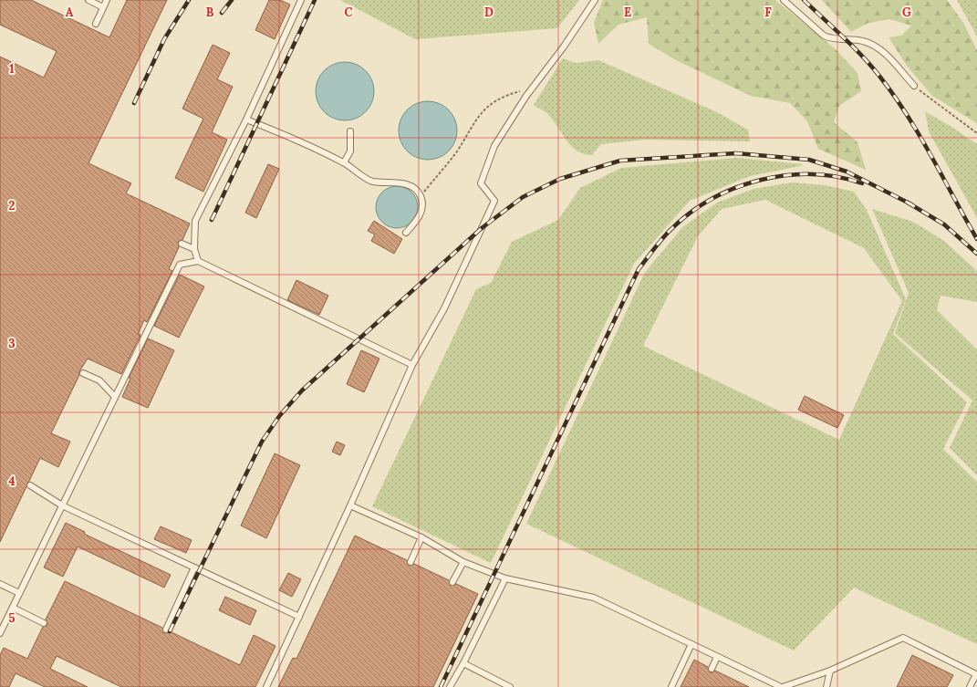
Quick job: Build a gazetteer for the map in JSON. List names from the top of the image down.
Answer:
{
  "grid": {
    "columns": [
      "A",
      "B",
      "C",
      "D",
      "E",
      "F",
      "G"
    ],
    "rows": [
      "1",
      "2",
      "3",
      "4",
      "5"
    ]
  }
}
